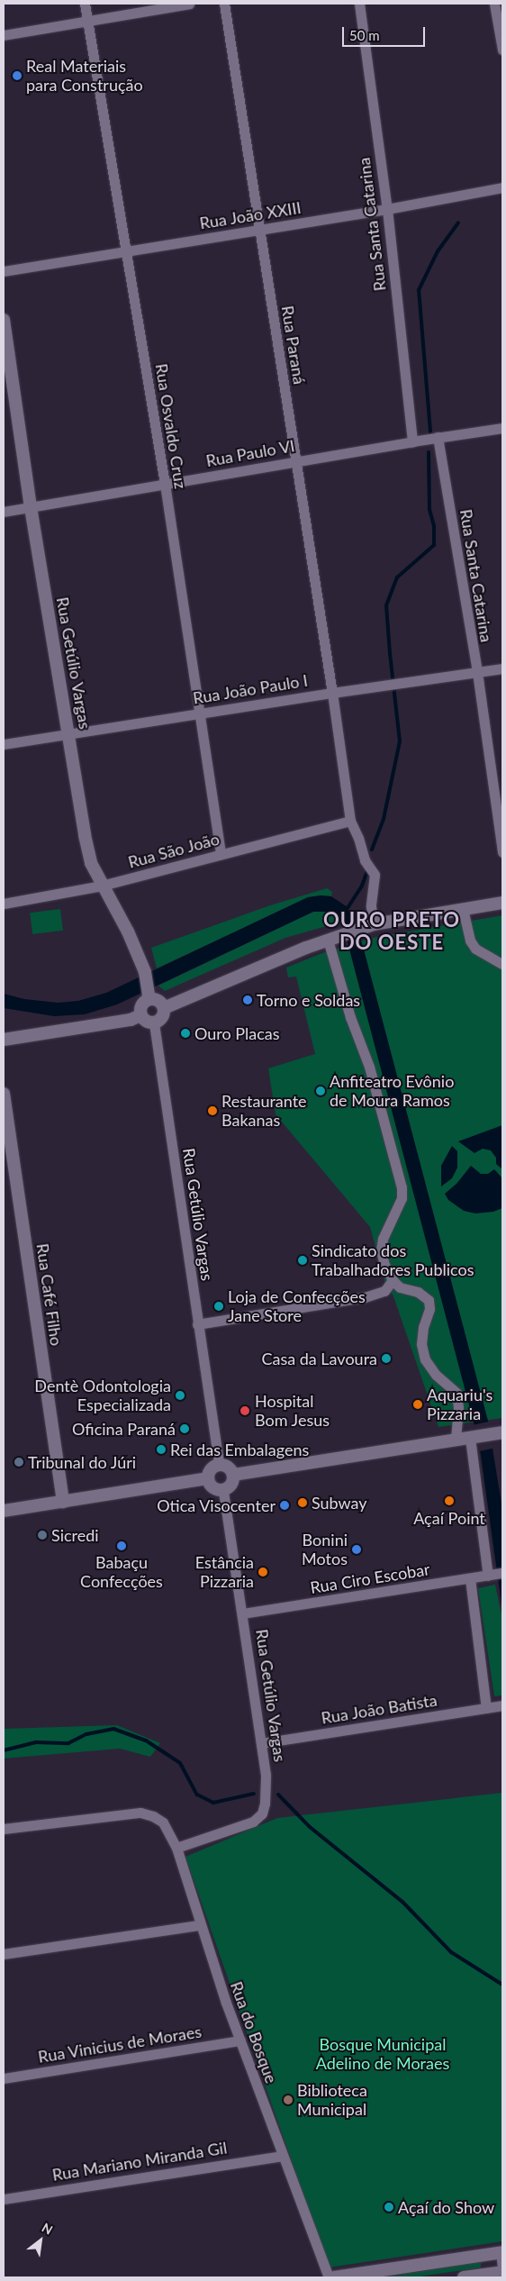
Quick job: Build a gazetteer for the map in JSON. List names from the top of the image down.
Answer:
{
  "streets": {
    "street": [
      "Rua João XXIII",
      "Rua Santa Catarina",
      "Rua Paraná",
      "Rua Osvaldo Cruz",
      "Rua Paulo VI",
      "Rua Getúlio Vargas",
      "Rua João Paulo I",
      "Rua São João",
      "Rua Café Filho",
      "Rua Ciro Escobar",
      "Rua João Batista",
      "Rua do Bosque",
      "Rua Vinicius de Moraes",
      "Rua Mariano Miranda Gil"
    ]
  },
  "crossings": [
    ["Rua João XXIII", "Rua Santa Catarina"],
    ["Rua João XXIII", "Rua Paraná"],
    ["Rua João XXIII", "Rua Osvaldo Cruz"],
    ["Rua Santa Catarina", "Rua Paulo VI"],
    ["Rua Santa Catarina", "Rua João Paulo I"],
    ["Rua Paraná", "Rua Paulo VI"],
    ["Rua Paraná", "Rua João Paulo I"],
    ["Rua Paraná", "Rua São João"],
    ["Rua Osvaldo Cruz", "Rua Paulo VI"],
    ["Rua Osvaldo Cruz", "Rua João Paulo I"],
    ["Rua Osvaldo Cruz", "Rua São João"],
    ["Rua Paulo VI", "Rua Getúlio Vargas"],
    ["Rua Getúlio Vargas", "Rua João Paulo I"],
    ["Rua Getúlio Vargas", "Rua São João"],
    ["Rua Getúlio Vargas", "Rua Ciro Escobar"],
    ["Rua Getúlio Vargas", "Rua João Batista"],
    ["Rua Getúlio Vargas", "Rua do Bosque"],
    ["Rua do Bosque", "Rua Vinicius de Moraes"],
    ["Rua do Bosque", "Rua Mariano Miranda Gil"]
  ],
  "districts": ["OURO PRETO DO OESTE"],
  "parks": ["Bosque Municipal Adelino de Moraes"],
  "places": [
    "Real Materiais para Construção",
    "Torno e Soldas",
    "Ouro Placas",
    "Anfiteatro Evônio de Moura Ramos",
    "Restaurante Bakanas",
    "Sindicato dos Trabalhadores Publicos",
    "Loja de Confecções Jane Store",
    "Casa da Lavoura",
    "Dentè Odontologia Especializada",
    "Aquariu's Pizzaria",
    "Hospital Bom Jesus",
    "Oficina Paraná",
    "Rei das Embalagens",
    "Tribunal do Júri",
    "Açaí Point",
    "Subway",
    "Otica Visocenter",
    "Sicredi",
    "Babaçu Confecções",
    "Bonini Motos",
    "Estância Pizzaria",
    "Biblioteca Municipal",
    "Açaí do Show"
  ],
  "scale_bar": "50 m",
  "north": "top right"
}
